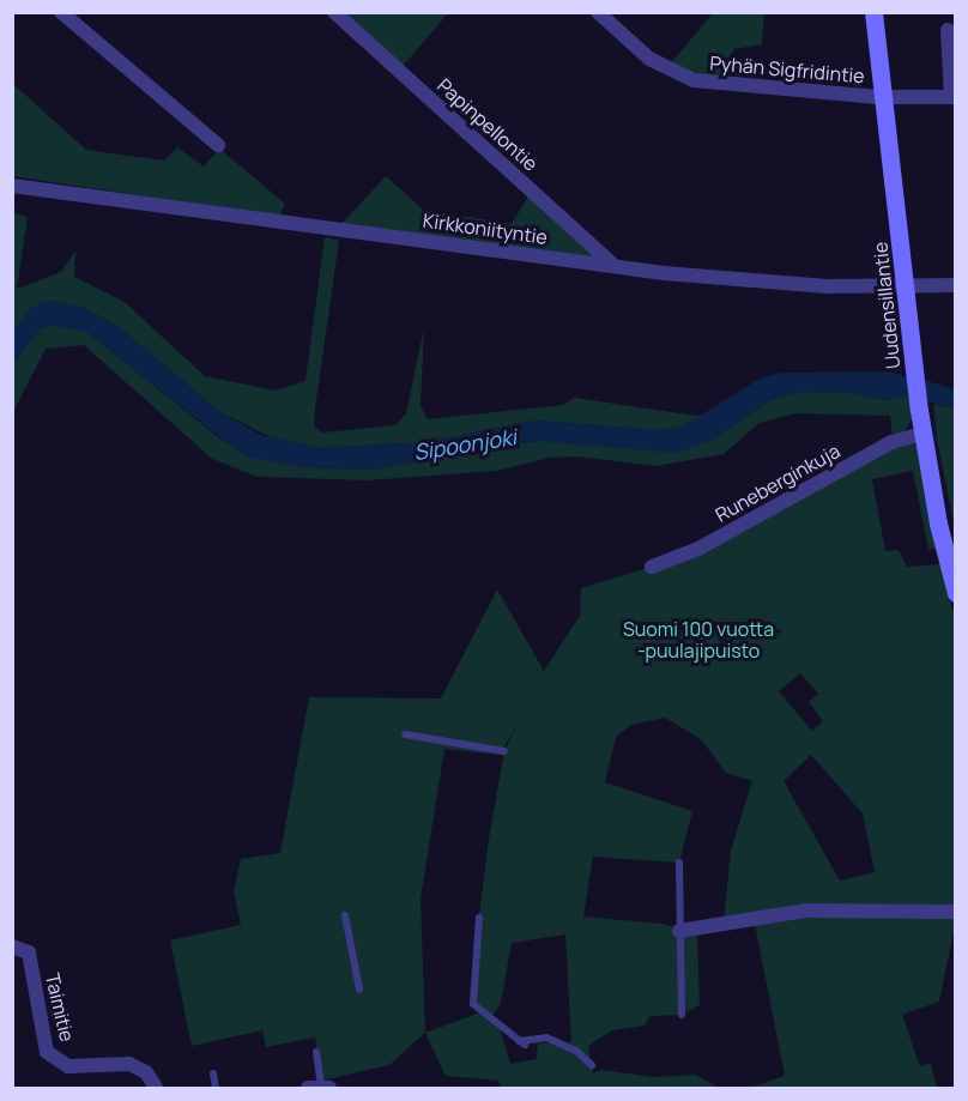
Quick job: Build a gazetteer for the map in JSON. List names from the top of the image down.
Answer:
{
  "streets": {
    "street": [
      "Pyhän Sigfridintie",
      "Papinpellontie",
      "Kirkkoniityntie",
      "Uudensillantie",
      "Runeberginkuja",
      "Taimitie"
    ]
  },
  "crossings": [
    ["Pyhän Sigfridintie", "Uudensillantie"],
    ["Papinpellontie", "Kirkkoniityntie"],
    ["Kirkkoniityntie", "Uudensillantie"],
    ["Uudensillantie", "Runeberginkuja"]
  ],
  "water": ["Sipoonjoki"],
  "parks": ["Suomi 100 vuotta -puulajipuisto"]
}
